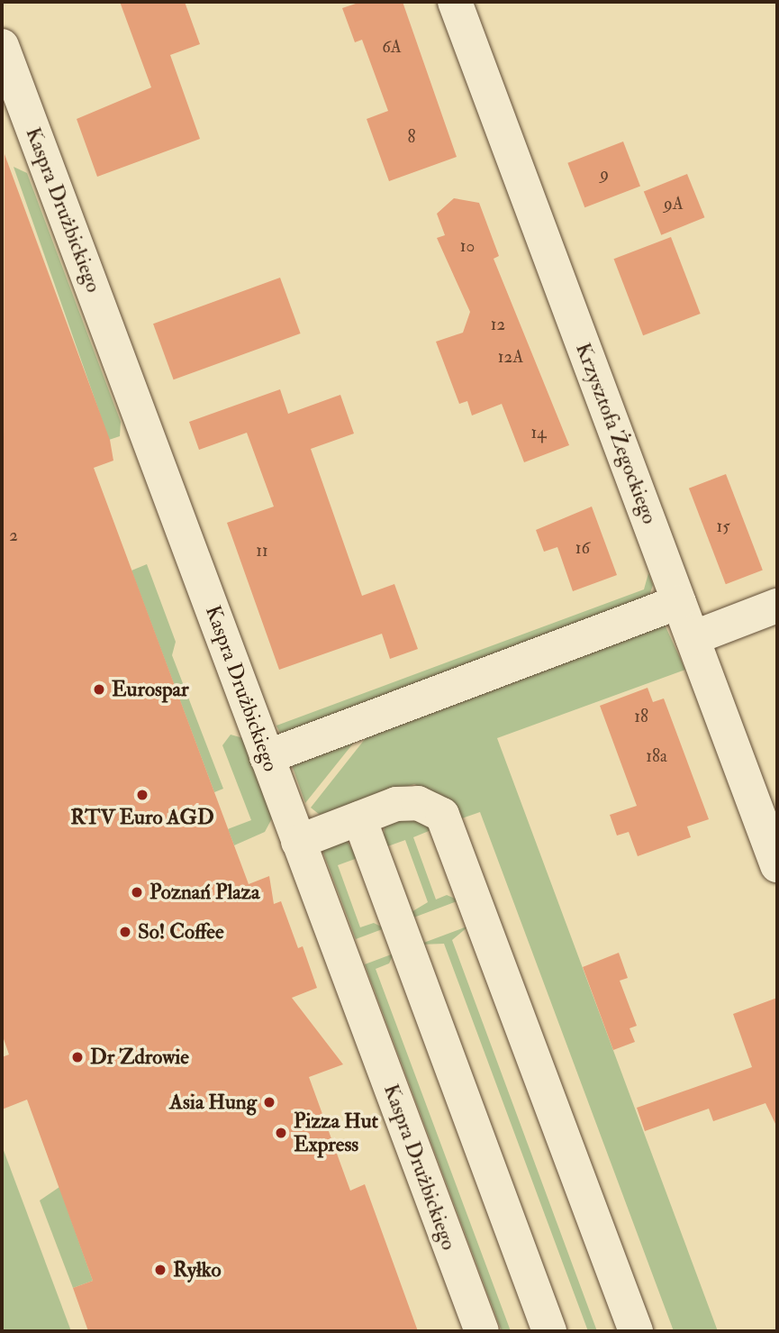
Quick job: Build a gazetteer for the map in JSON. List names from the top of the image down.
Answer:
{
  "streets": {
    "street": ["Kaspra Drużbickiego", "Krzysztofa Żegockiego"]
  },
  "places": [
    "Eurospar",
    "RTV Euro AGD",
    "Poznań Plaza",
    "So! Coffee",
    "Dr Zdrowie",
    "Asia Hung",
    "Pizza Hut Express",
    "Ryłko"
  ],
  "house_numbers": [
    "6A",
    "8",
    "9",
    "9A",
    "10",
    "12",
    "12A",
    "14",
    "15",
    "2",
    "16",
    "11",
    "18",
    "18a"
  ]
}
